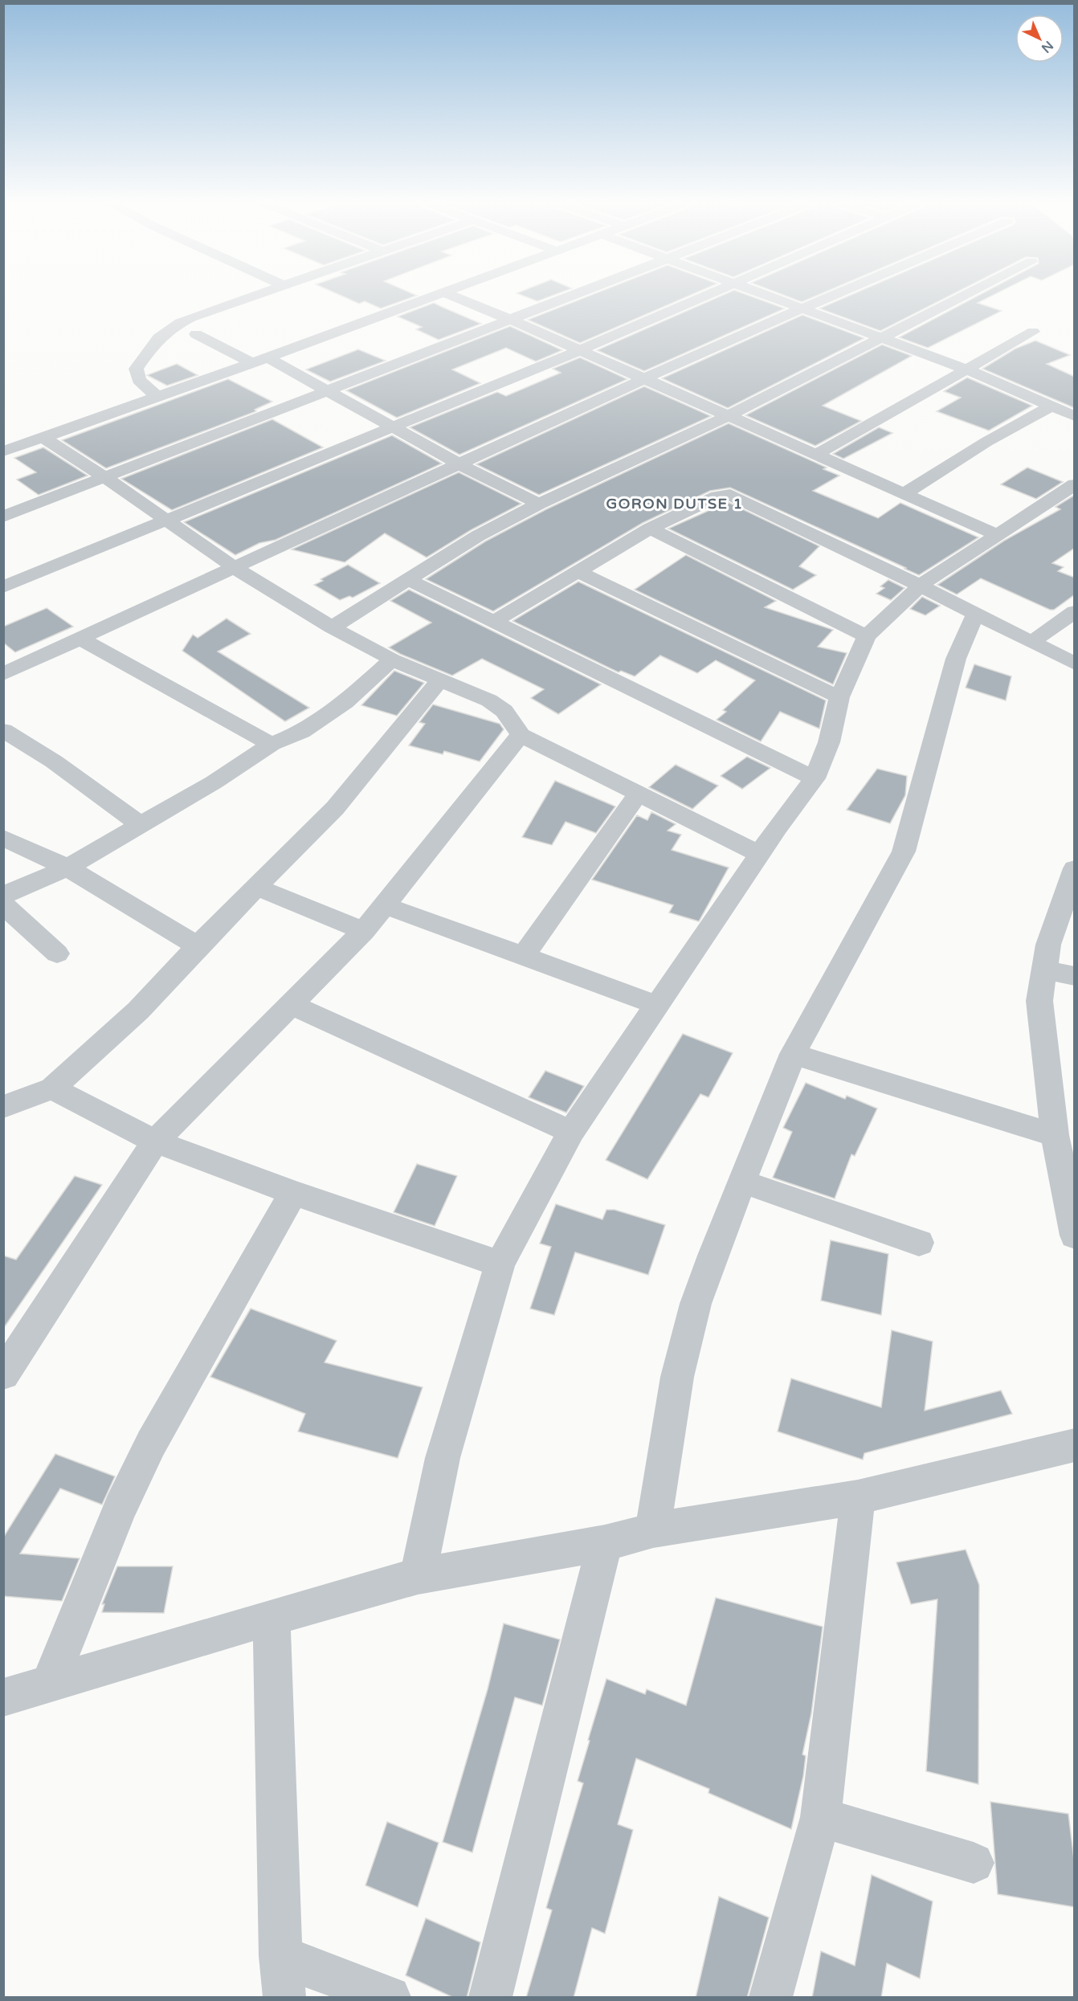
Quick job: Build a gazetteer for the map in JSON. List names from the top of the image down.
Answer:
{
  "districts": ["GORON DUTSE 1"],
  "north": "bottom right"
}
